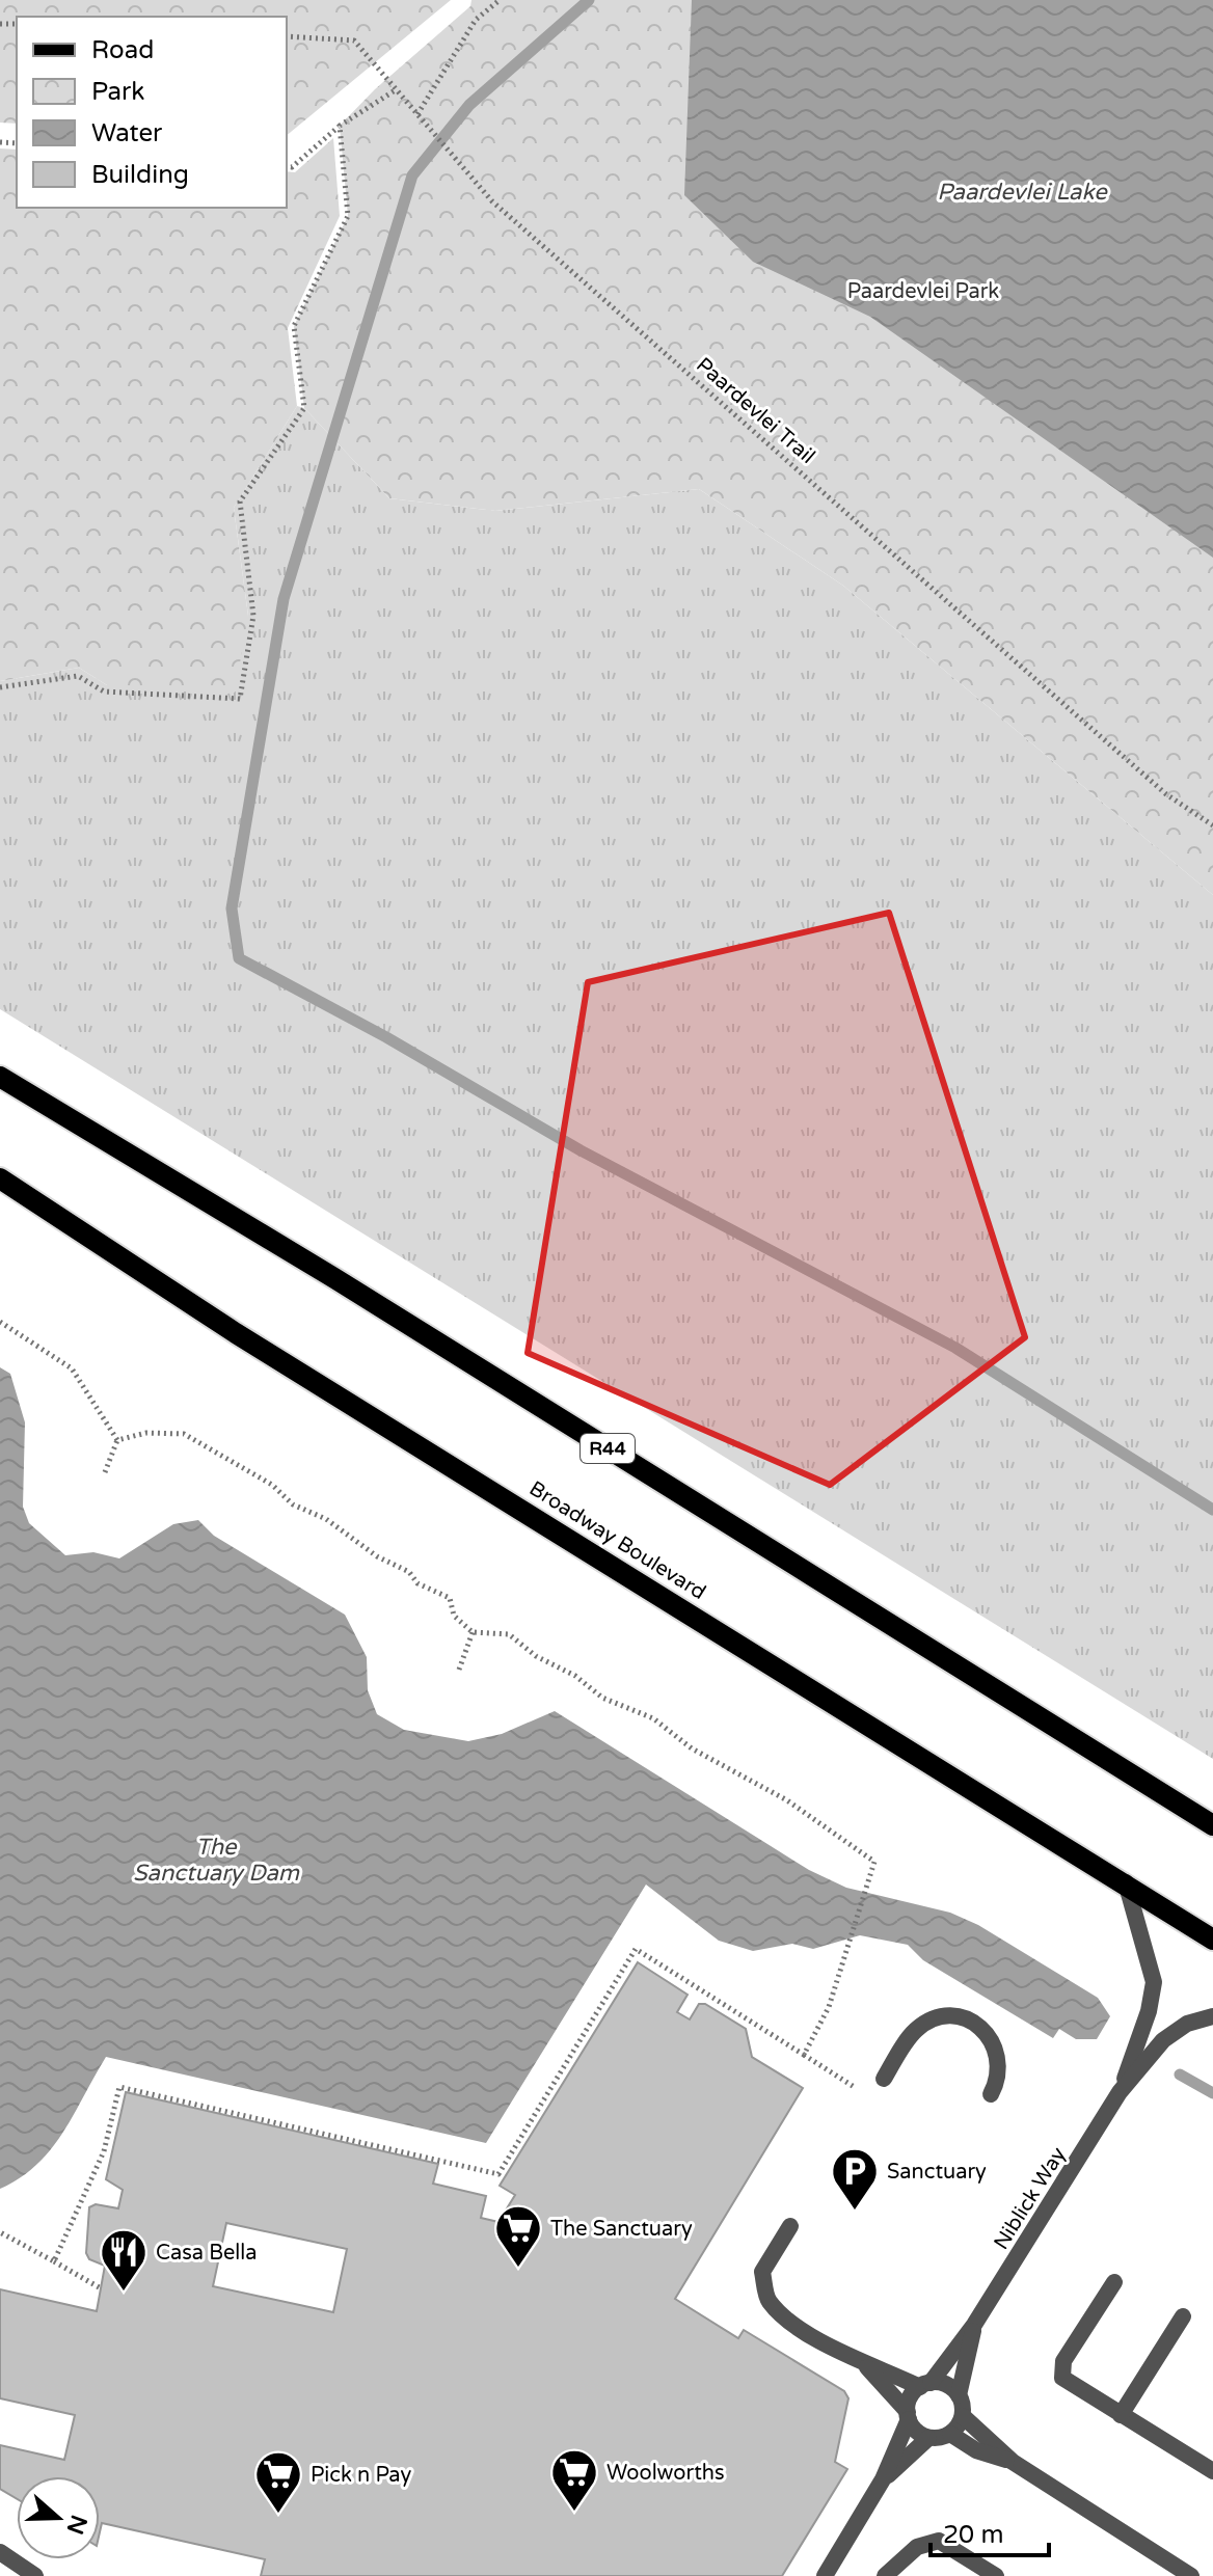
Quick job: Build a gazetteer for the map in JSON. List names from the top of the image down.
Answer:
{
  "streets": {
    "main road": ["R44", "Broadway Boulevard"],
    "street": ["Niblick Way"],
    "path": ["Paardevlei Trail"]
  },
  "crossings": [
    ["Broadway Boulevard", "Niblick Way"]
  ],
  "water": ["Paardevlei Lake", "The Sanctuary Dam"],
  "parks": ["Paardevlei Park"],
  "places": {
    "parking": ["Sanctuary"],
    "supermarket": ["The Sanctuary", "Woolworths", "Pick n Pay"],
    "restaurant": ["Casa Bella"]
  },
  "legend": [
    "Road",
    "Park",
    "Water",
    "Building"
  ],
  "scale_bar": "20 m",
  "north": "right"
}
